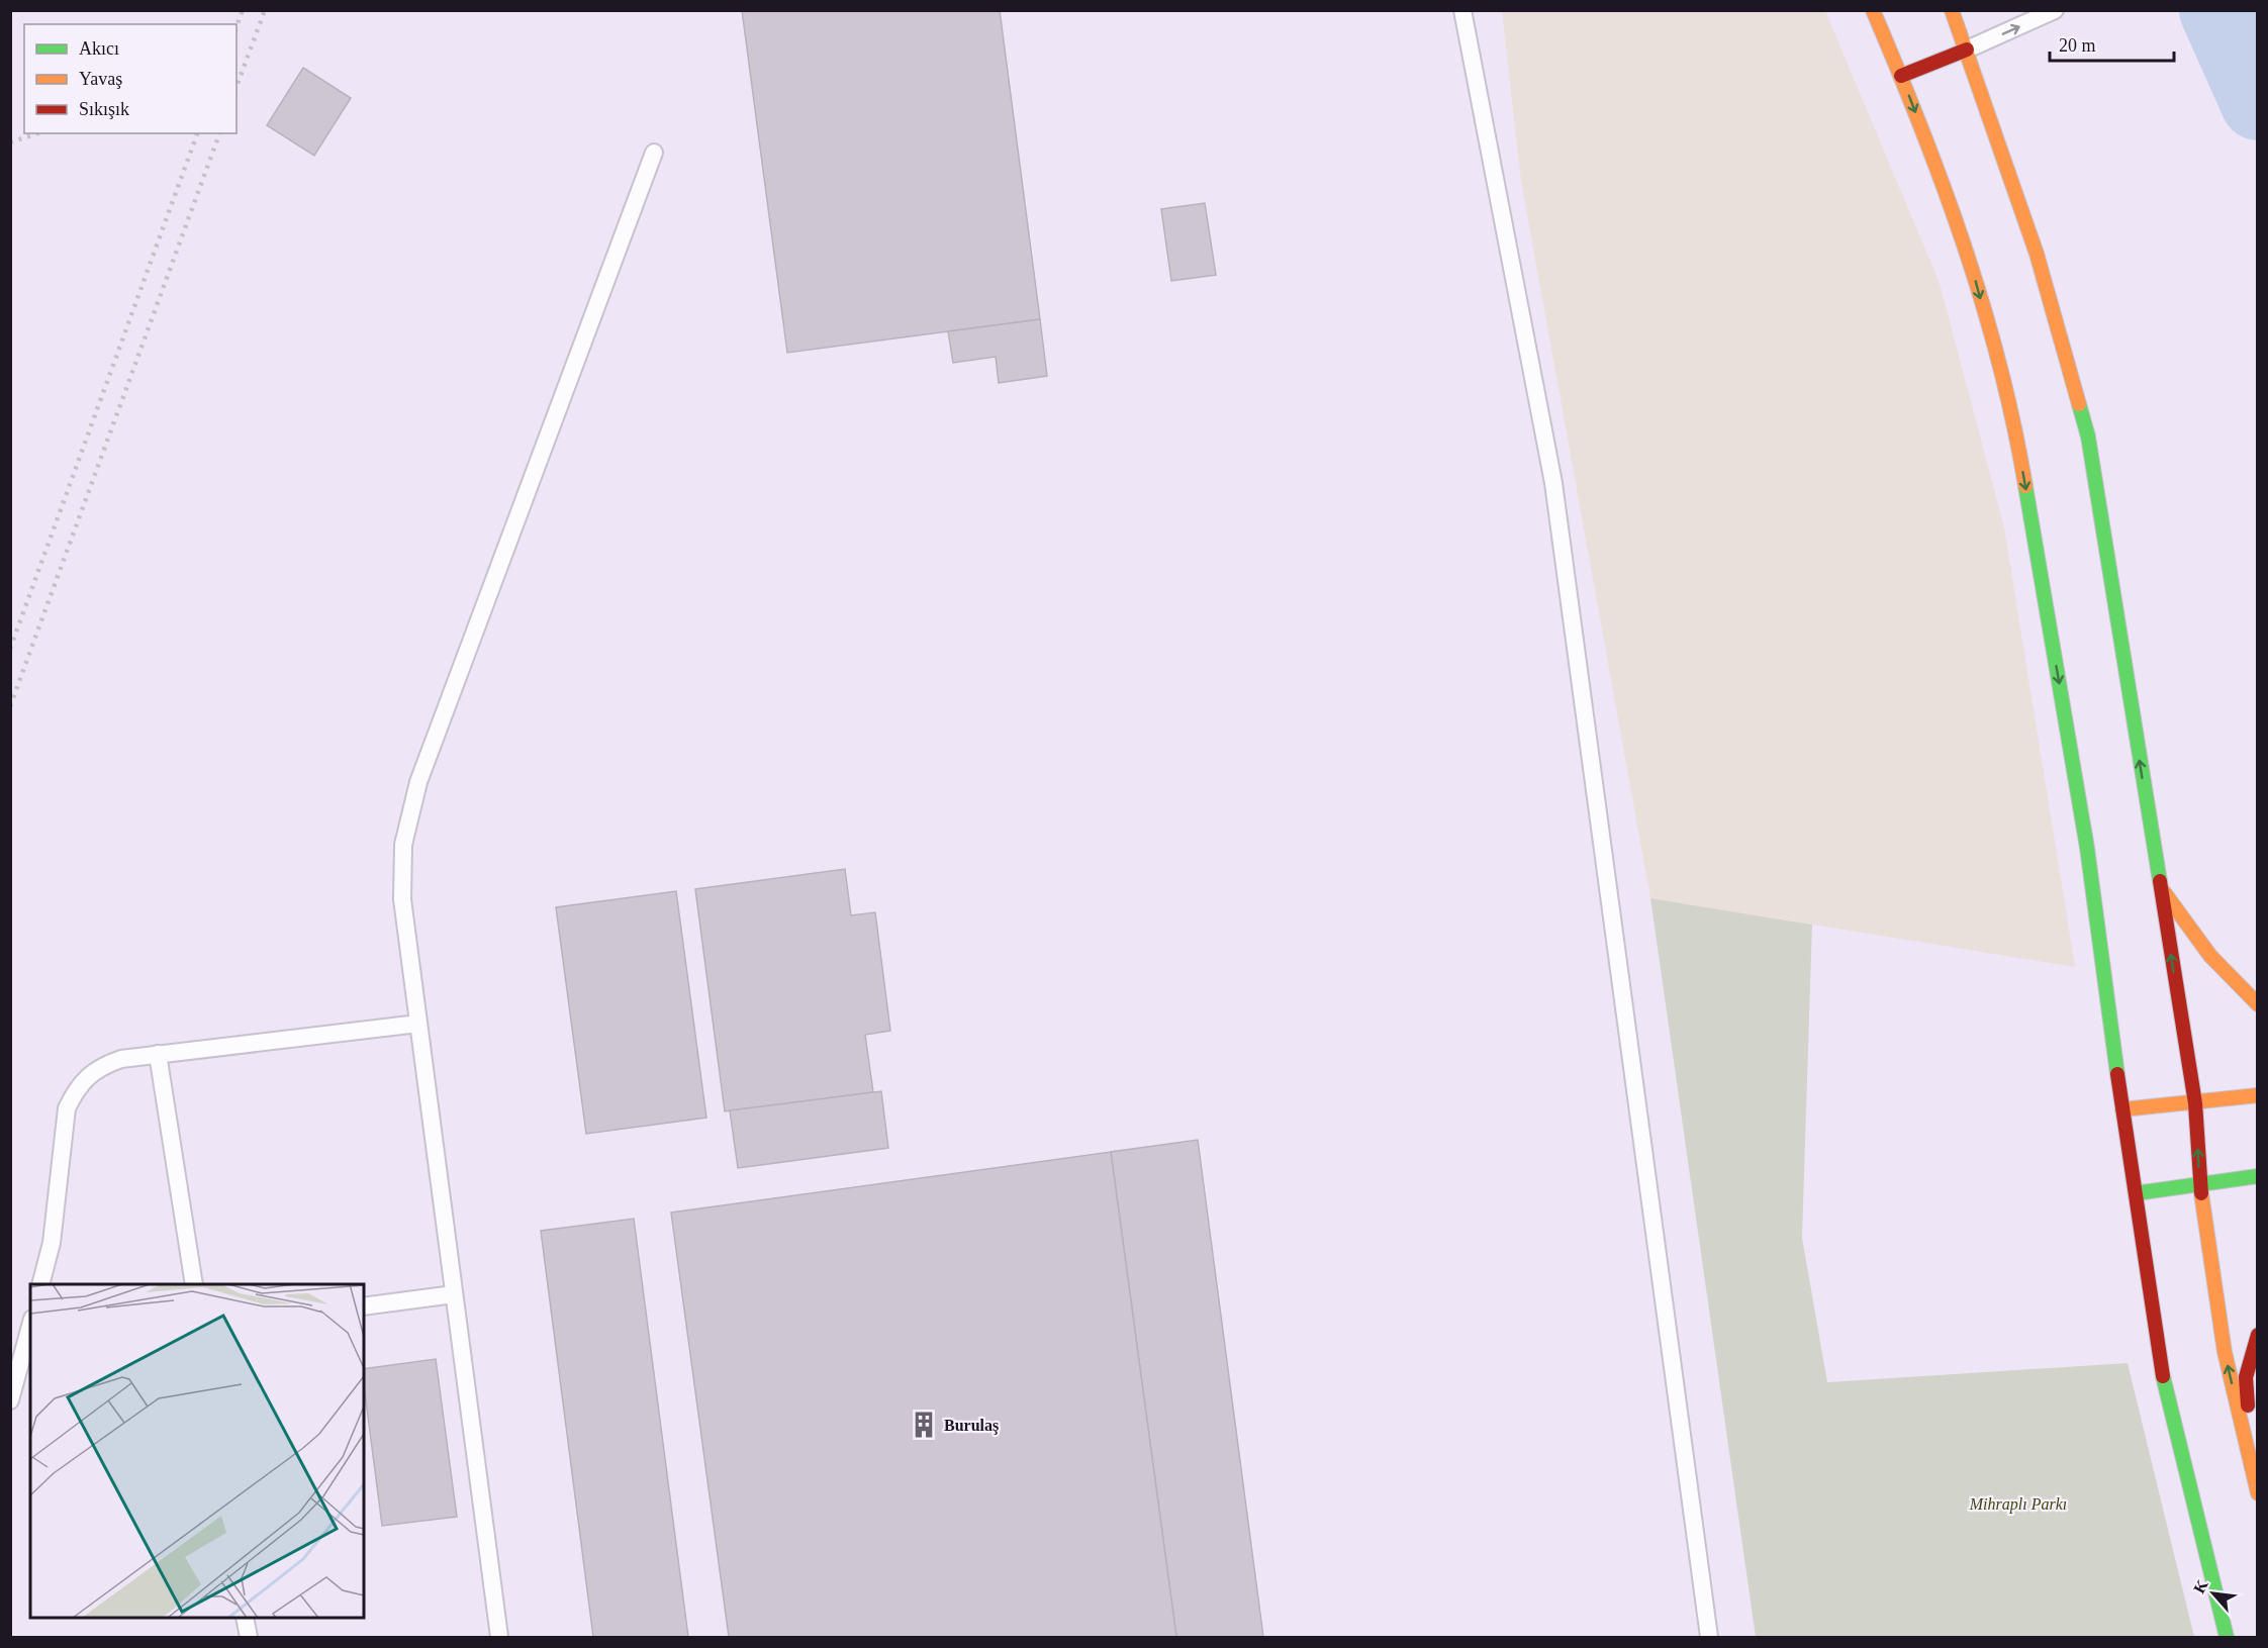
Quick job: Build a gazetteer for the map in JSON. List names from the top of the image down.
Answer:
{
  "parks": ["Mihraplı Parkı"],
  "places": {
    "building": ["Burulaş"]
  },
  "legend": ["Akıcı", "Yavaş", "Sıkışık"],
  "scale_bar": "20 m",
  "north": "top left"
}
